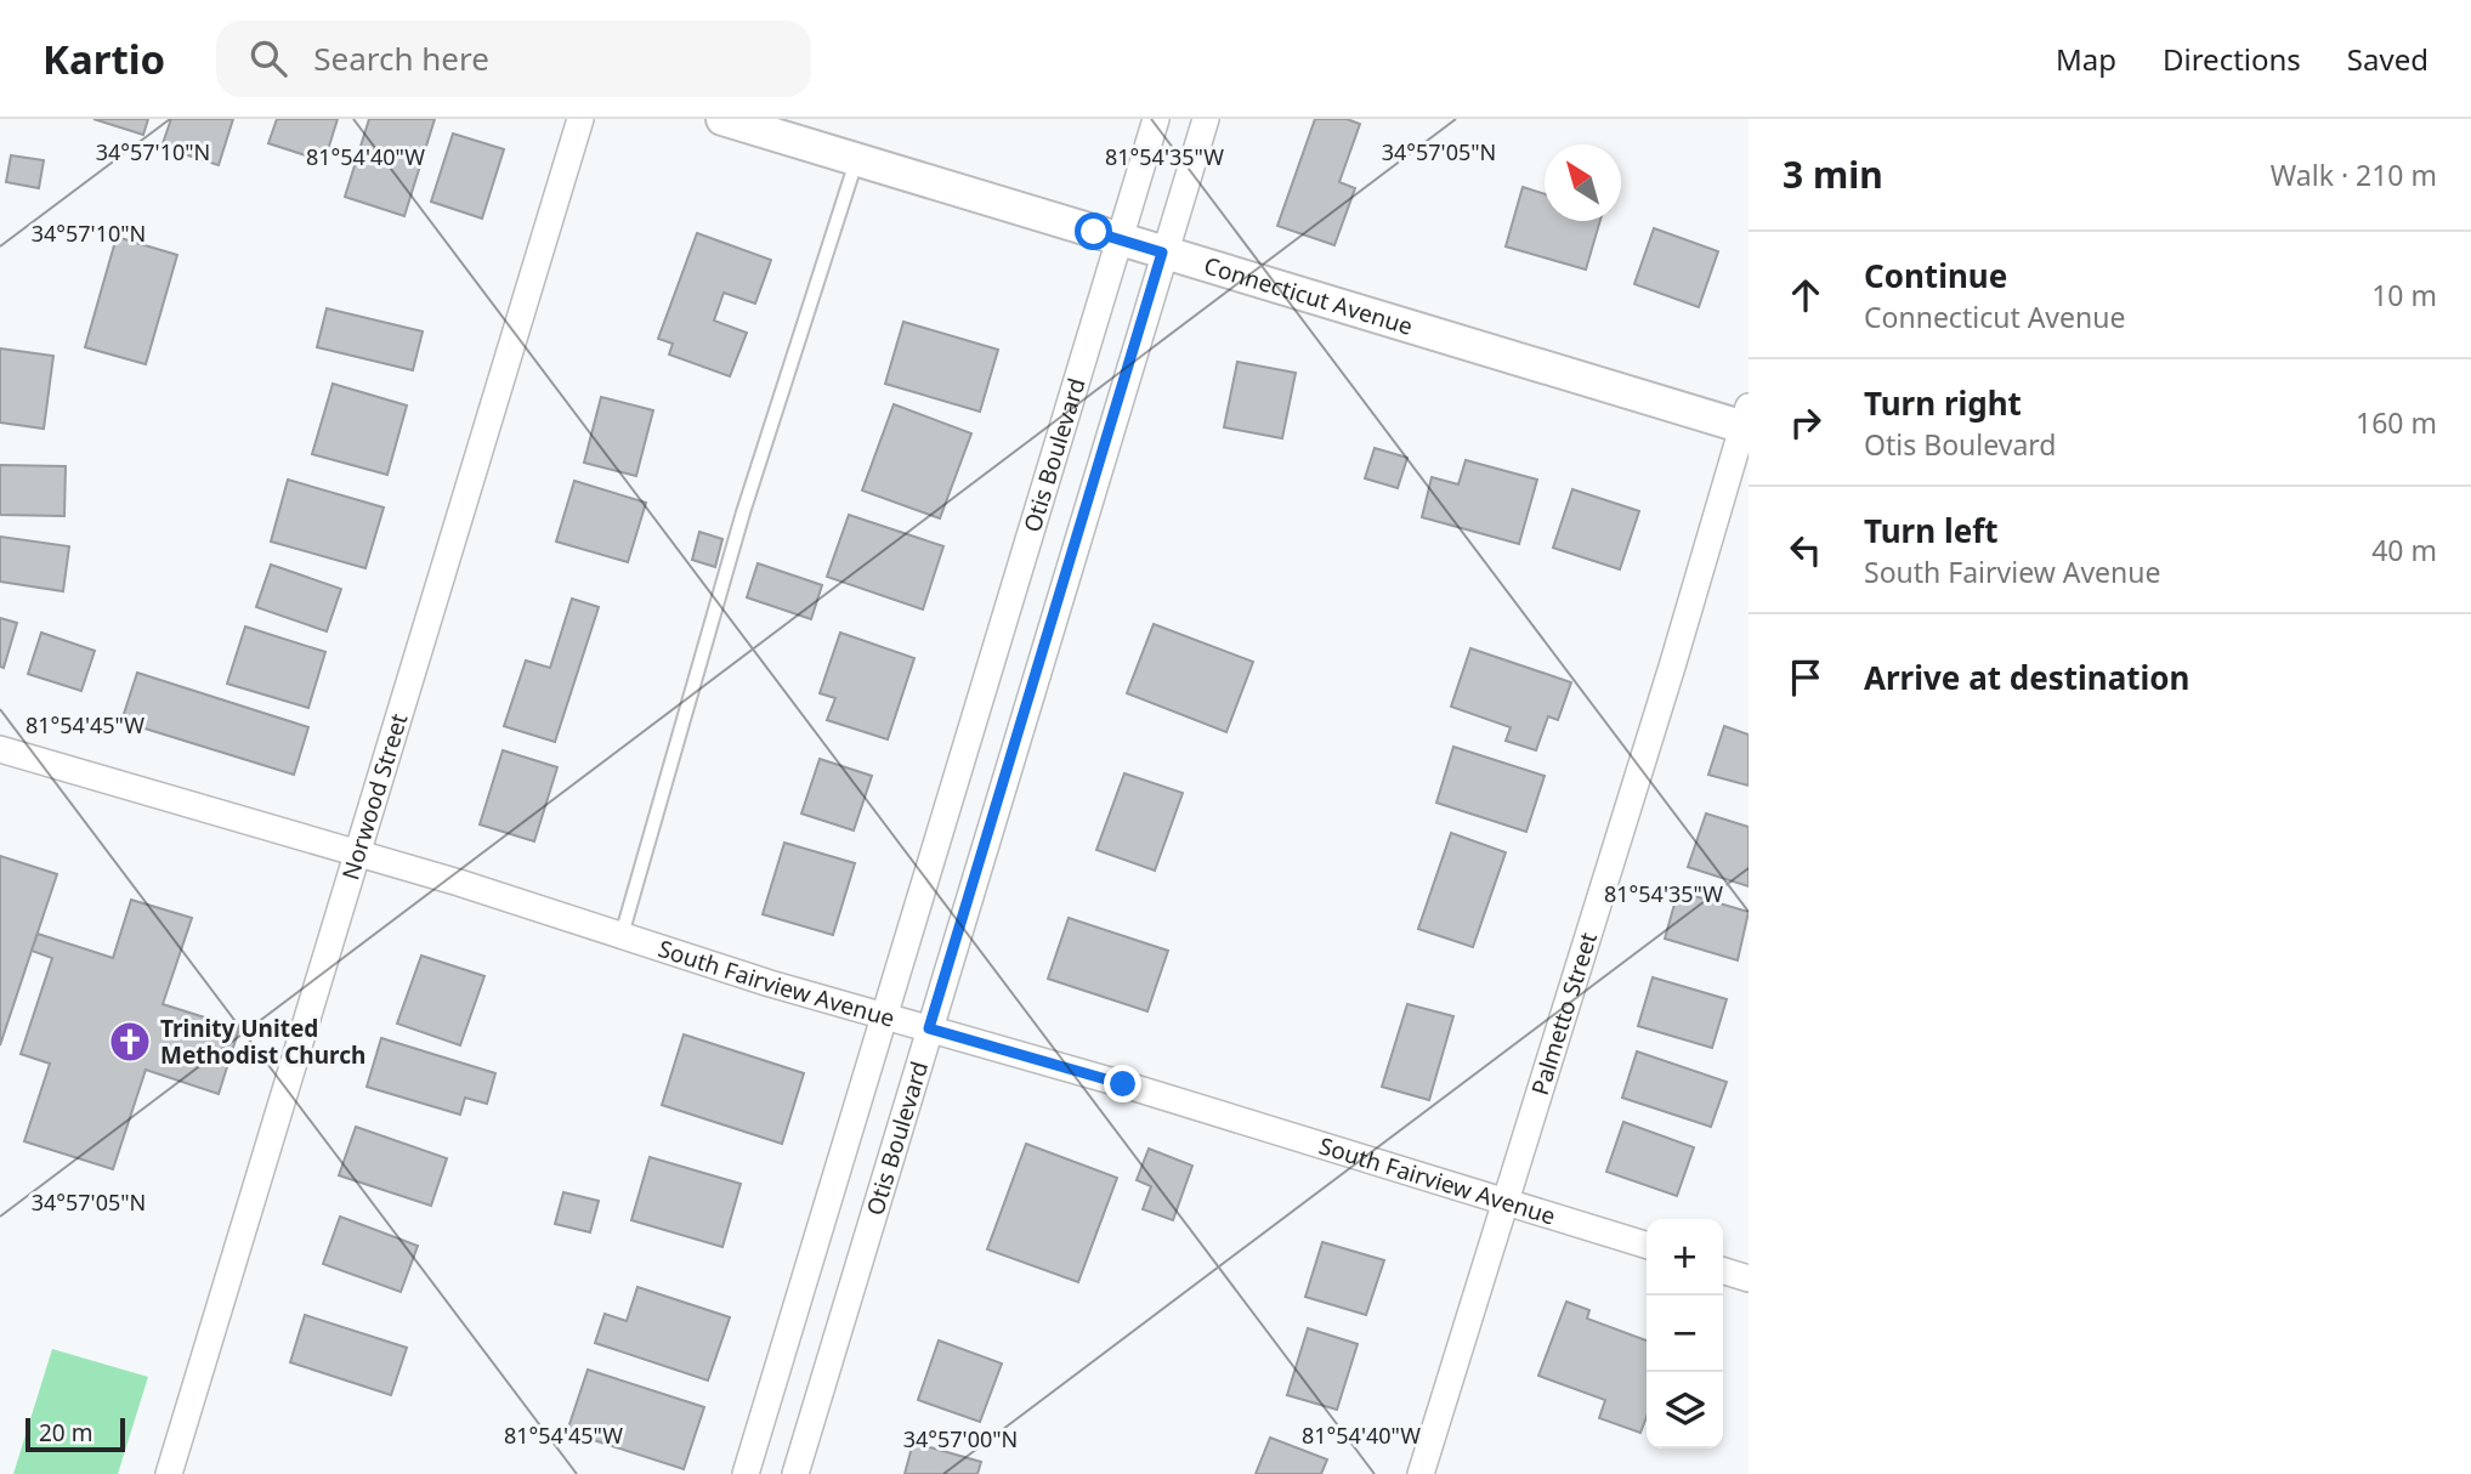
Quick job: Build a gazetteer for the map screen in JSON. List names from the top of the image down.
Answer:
{
  "streets": {
    "street": [
      "Connecticut Avenue",
      "Otis Boulevard",
      "Norwood Street",
      "South Fairview Avenue",
      "Palmetto Street"
    ]
  },
  "crossings": [
    ["Connecticut Avenue", "Otis Boulevard"],
    ["Connecticut Avenue", "Palmetto Street"],
    ["Otis Boulevard", "South Fairview Avenue"],
    ["Norwood Street", "South Fairview Avenue"],
    ["South Fairview Avenue", "Palmetto Street"]
  ],
  "places": {
    "church": ["Trinity United Methodist Church"]
  },
  "scale_bar": "20 m",
  "north": "top left",
  "page": {
    "header": "Kartio",
    "search": "Search here",
    "nav": ["Map", "Directions", "Saved"],
    "heading": ["3 min", "Walk · 210 m"],
    "list": [
      ["Continue", "Connecticut Avenue", "10 m"],
      ["Turn right", "Otis Boulevard", "160 m"],
      ["Turn left", "South Fairview Avenue", "40 m"],
      "Arrive at destination"
    ],
    "map_buttons": ["+", "−"],
    "scale": "20 m"
  },
  "coordinates": [
    "34°57'10\"N",
    "34°57'05\"N",
    "81°54'40\"W",
    "81°54'35\"W",
    "81°54'45\"W",
    "34°57'00\"N"
  ]
}
